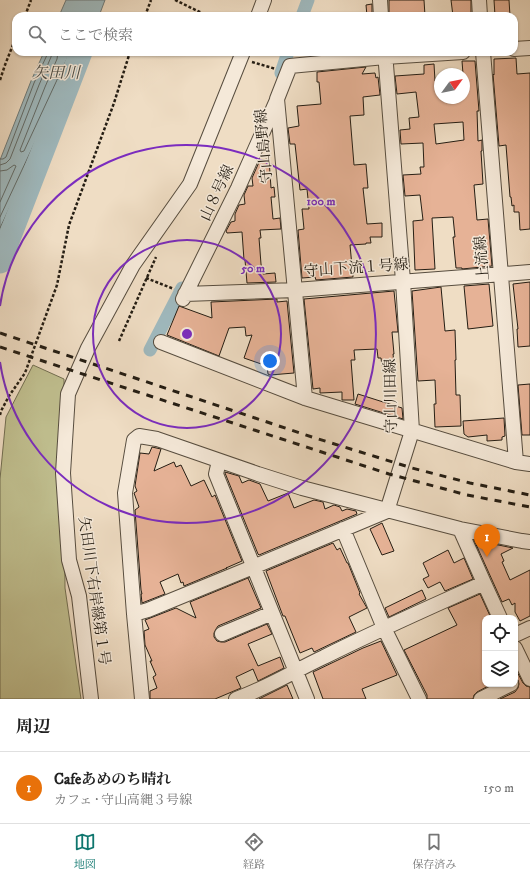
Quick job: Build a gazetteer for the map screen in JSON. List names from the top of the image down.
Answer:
{
  "streets": {
    "street": [
      "守山島野線",
      "山８号線",
      "上流線",
      "守山下流１号線",
      "守山川田線",
      "矢田川下右岸線第１号"
    ]
  },
  "crossings": [
    ["守山島野線", "山８号線"],
    ["守山島野線", "守山下流１号線"],
    ["山８号線", "守山下流１号線"],
    ["上流線", "守山下流１号線"],
    ["守山下流１号線", "守山川田線"]
  ],
  "water": ["矢田川"],
  "north": "top right",
  "page": {
    "search": "ここで検索",
    "pins": "1",
    "heading": "周辺",
    "list": [
      {
        "mark": "1",
        "name": "Cafeあめのち晴れ",
        "note": "カフェ · 守山高縄３号線",
        "value": "150 m"
      }
    ],
    "nav": ["地図", "経路", "保存済み"]
  },
  "rings": ["100 m", "50 m"]
}
